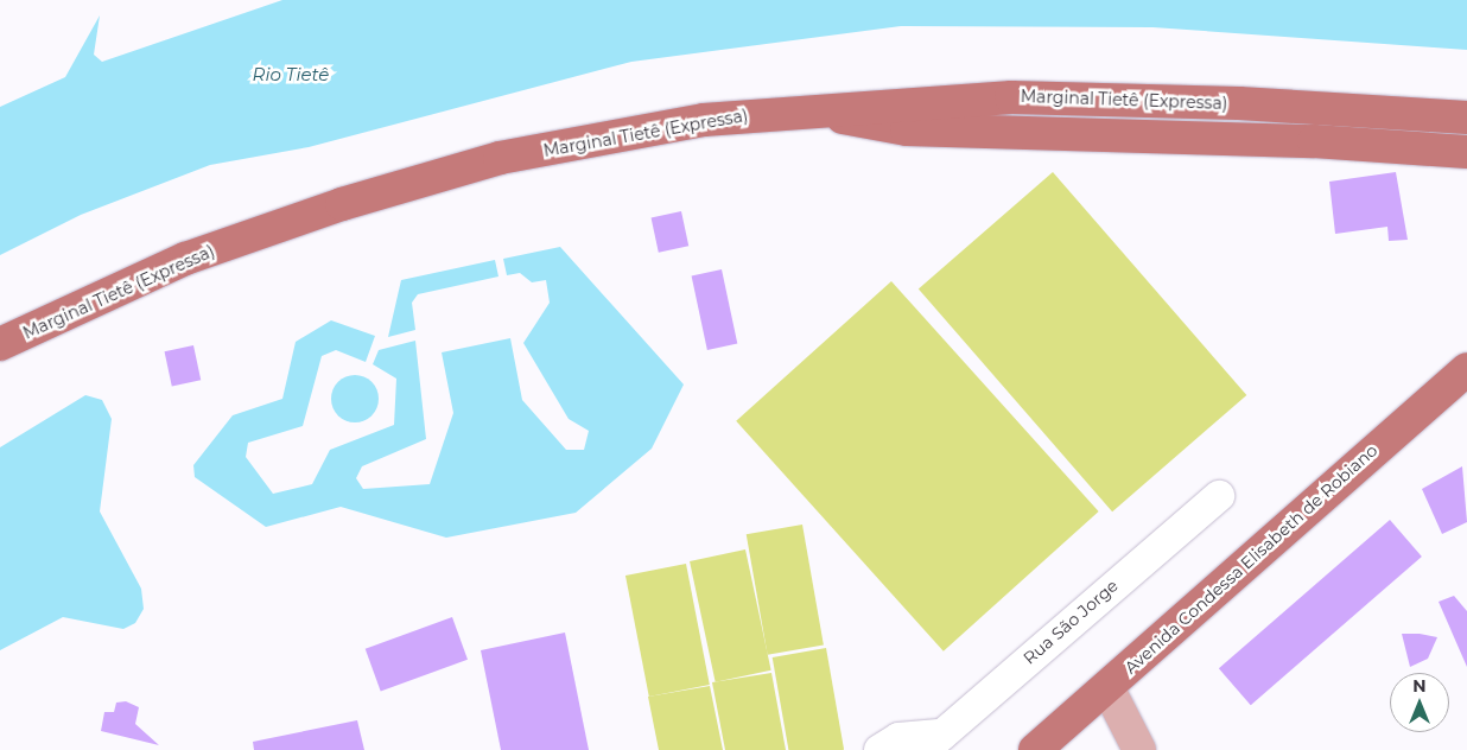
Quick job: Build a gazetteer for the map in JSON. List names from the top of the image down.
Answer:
{
  "streets": {
    "highway": ["Marginal Tietê (Expressa)", "Avenida Condessa Elisabeth de Robiano"],
    "street": ["Rua São Jorge"]
  },
  "water": ["Rio Tietê"],
  "north": "top"
}
